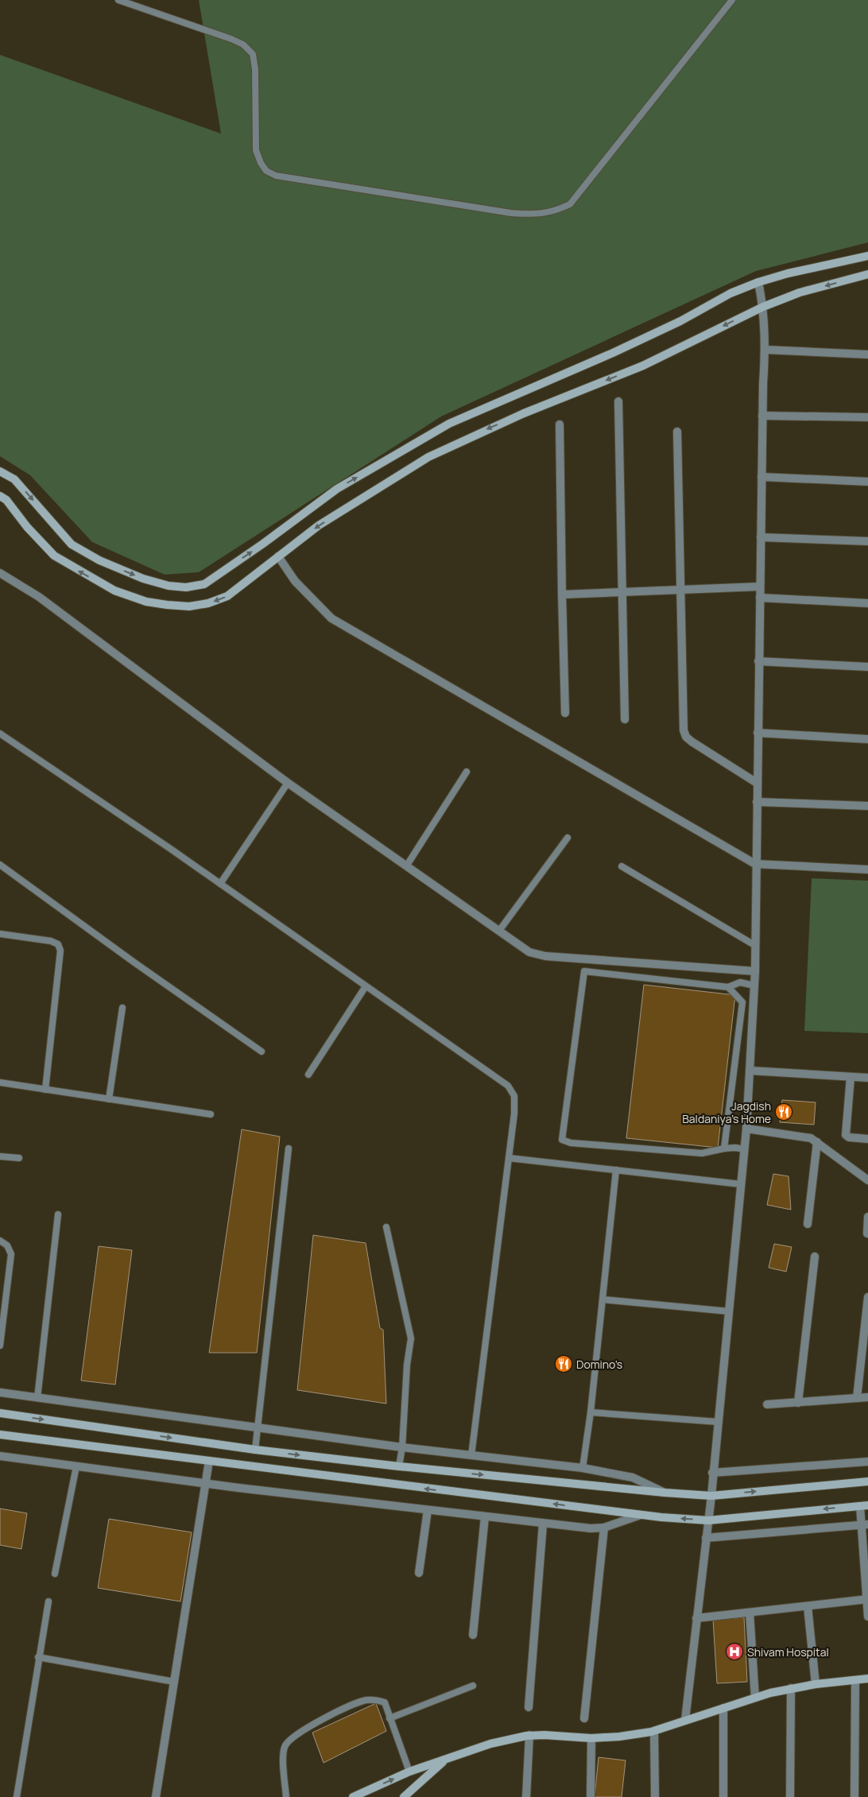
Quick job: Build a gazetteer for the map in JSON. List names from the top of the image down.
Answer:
{
  "places": {
    "restaurant": ["Jagdish Baldaniya's Home", "Domino's"],
    "hospital": ["Shivam Hospital"]
  }
}
